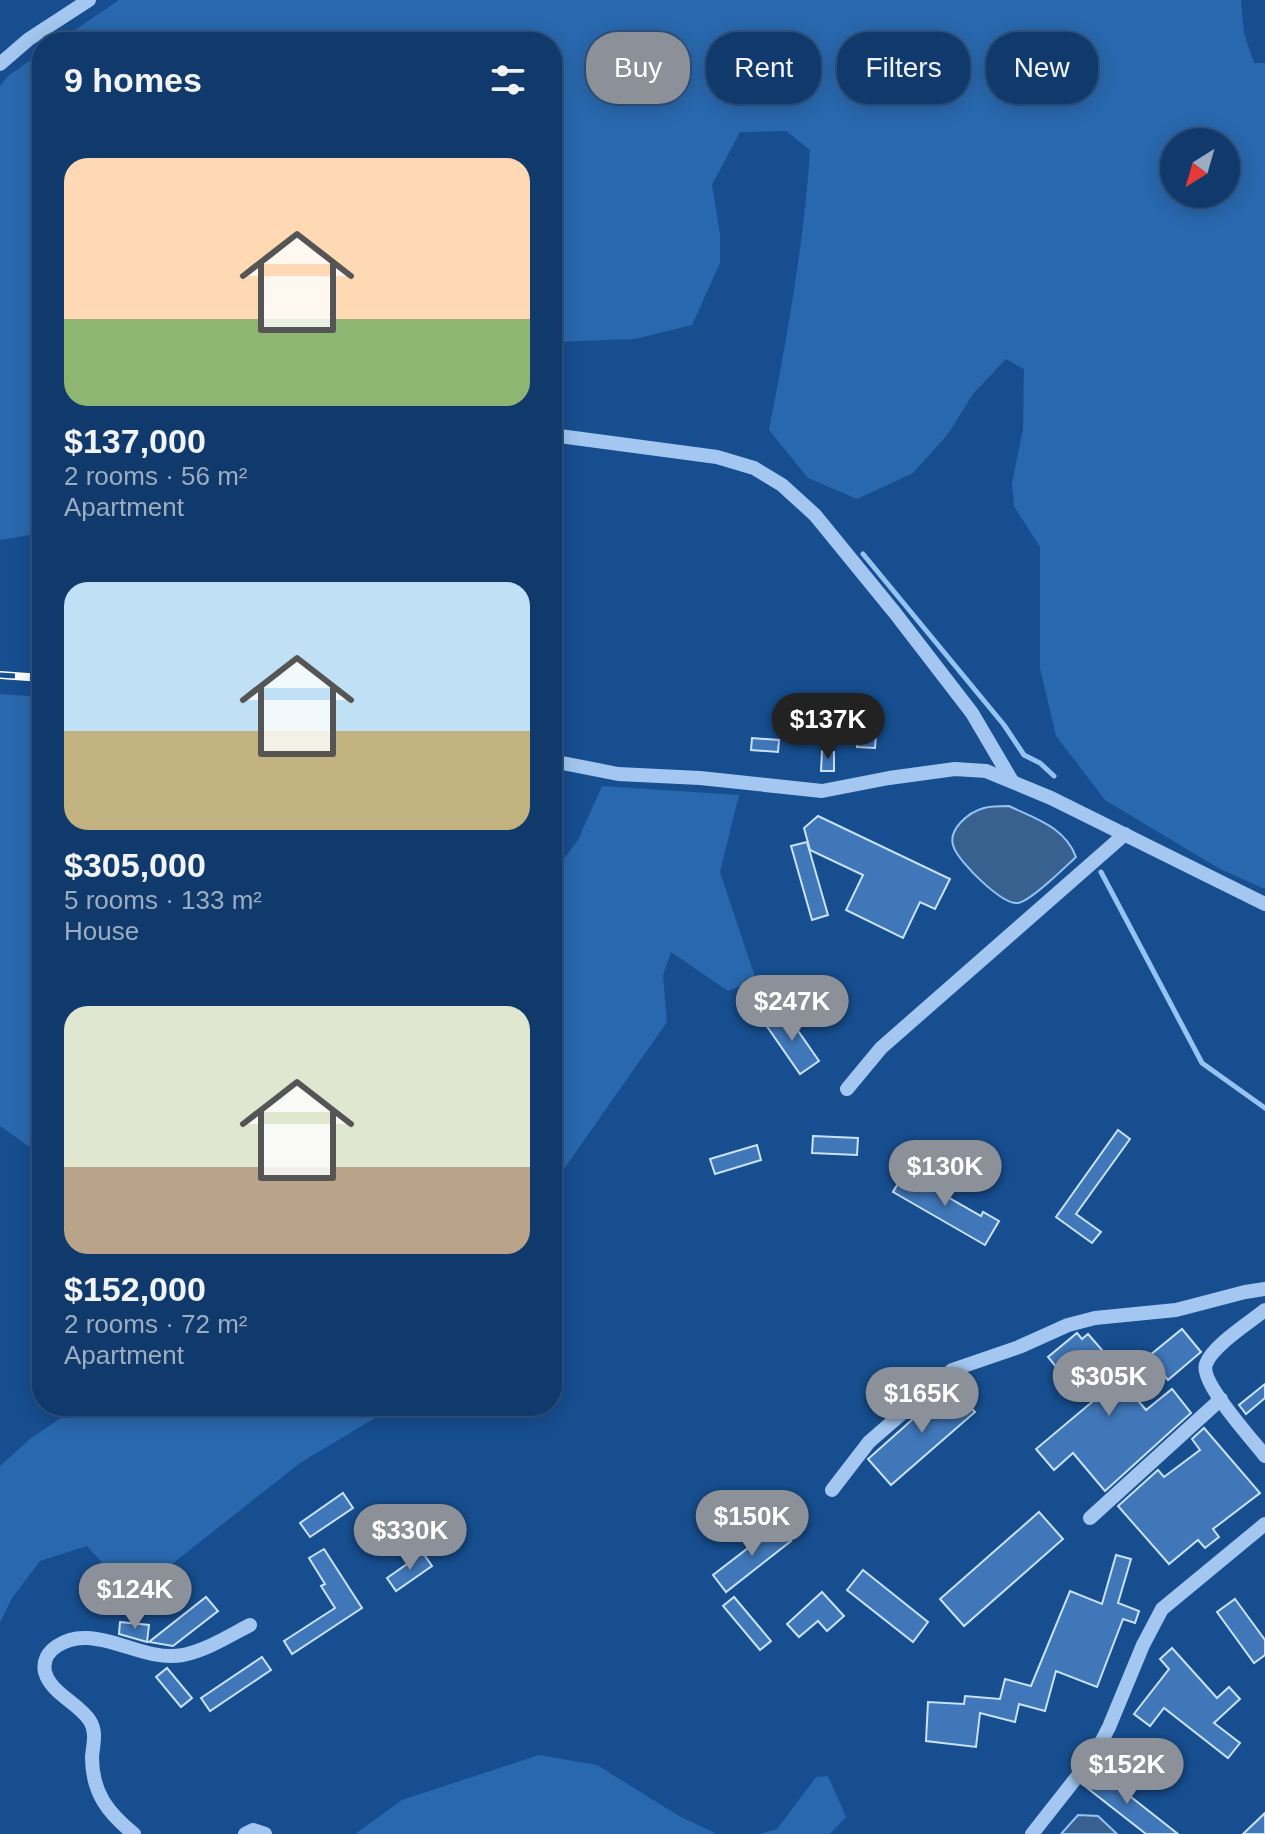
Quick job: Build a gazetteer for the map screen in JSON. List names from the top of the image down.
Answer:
{
  "north": "bottom left",
  "page": {
    "chip": [
      "Buy",
      "Rent",
      "Filters",
      "New"
    ],
    "heading": "9 homes",
    "list": [
      {
        "name": "$137,000",
        "note": "2 rooms · 56 m² · Apartment"
      },
      {
        "name": "$305,000",
        "note": "5 rooms · 133 m² · House"
      },
      {
        "name": "$152,000",
        "note": "2 rooms · 72 m² · Apartment"
      }
    ],
    "price": [
      "$137K",
      "$247K",
      "$130K",
      "$305K",
      "$165K",
      "$150K",
      "$330K",
      "$124K",
      "$152K"
    ]
  }
}
